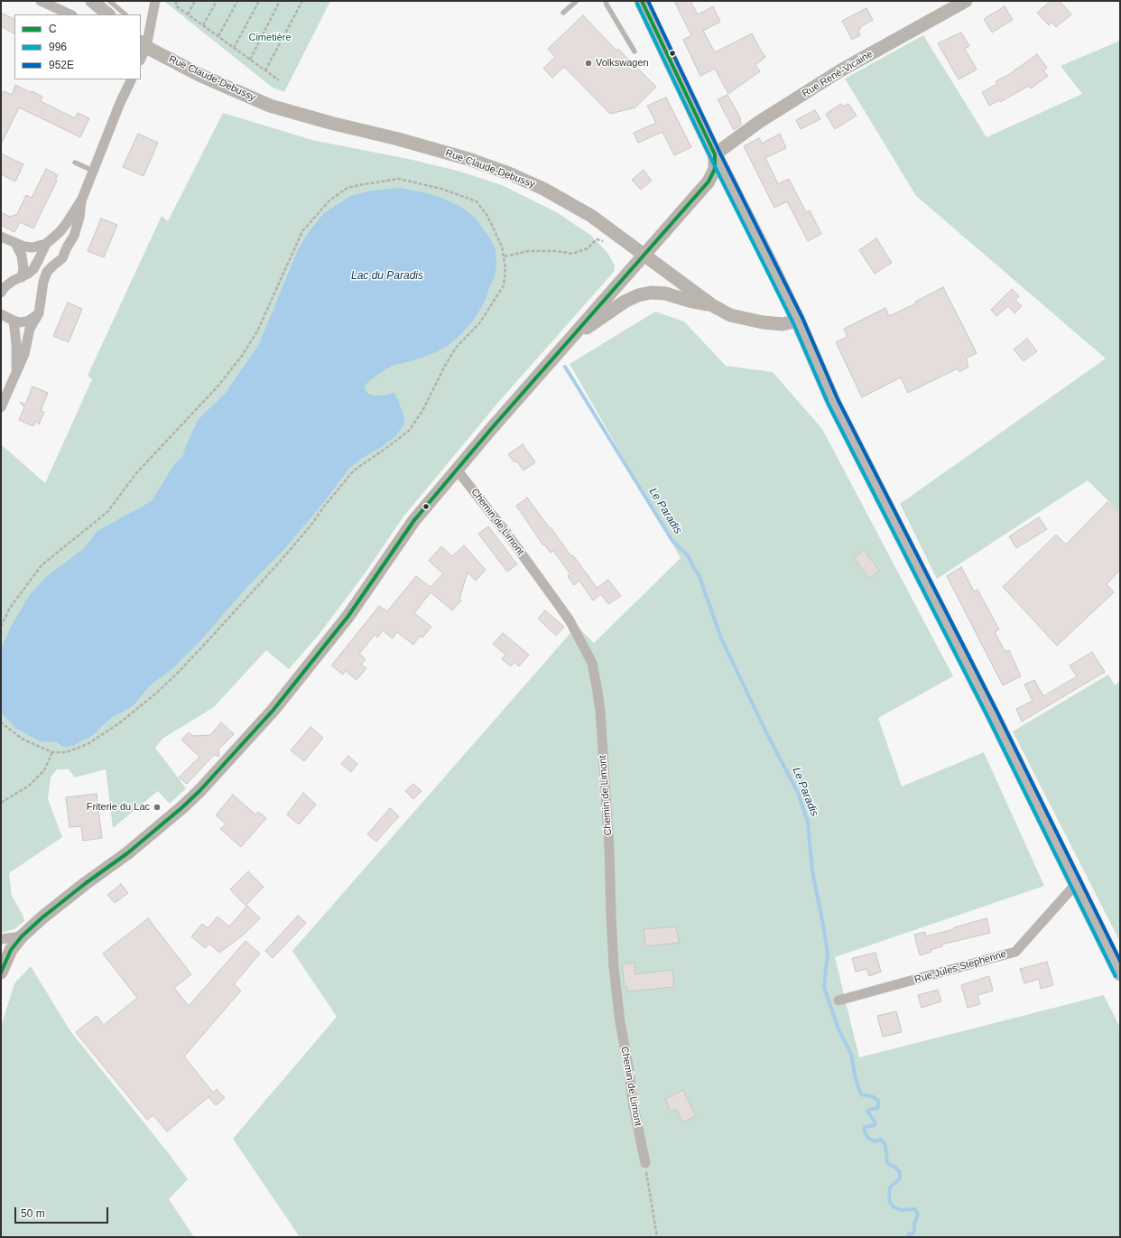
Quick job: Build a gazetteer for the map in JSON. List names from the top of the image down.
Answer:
{
  "streets": {
    "main road": ["Rue René-Vicaine", "Rue Claude-Debussy"],
    "street": ["Chemin de Limont", "Rue Jules Stephenne"]
  },
  "water": ["Lac du Paradis", "Le Paradis"],
  "parks": ["Cimetière"],
  "places": ["Volkswagen", "Friterie du Lac"],
  "lines": ["transit line C", "transit line 952E", "transit line 996"],
  "legend": ["C", "996", "952E"],
  "scale_bar": "50 m"
}
